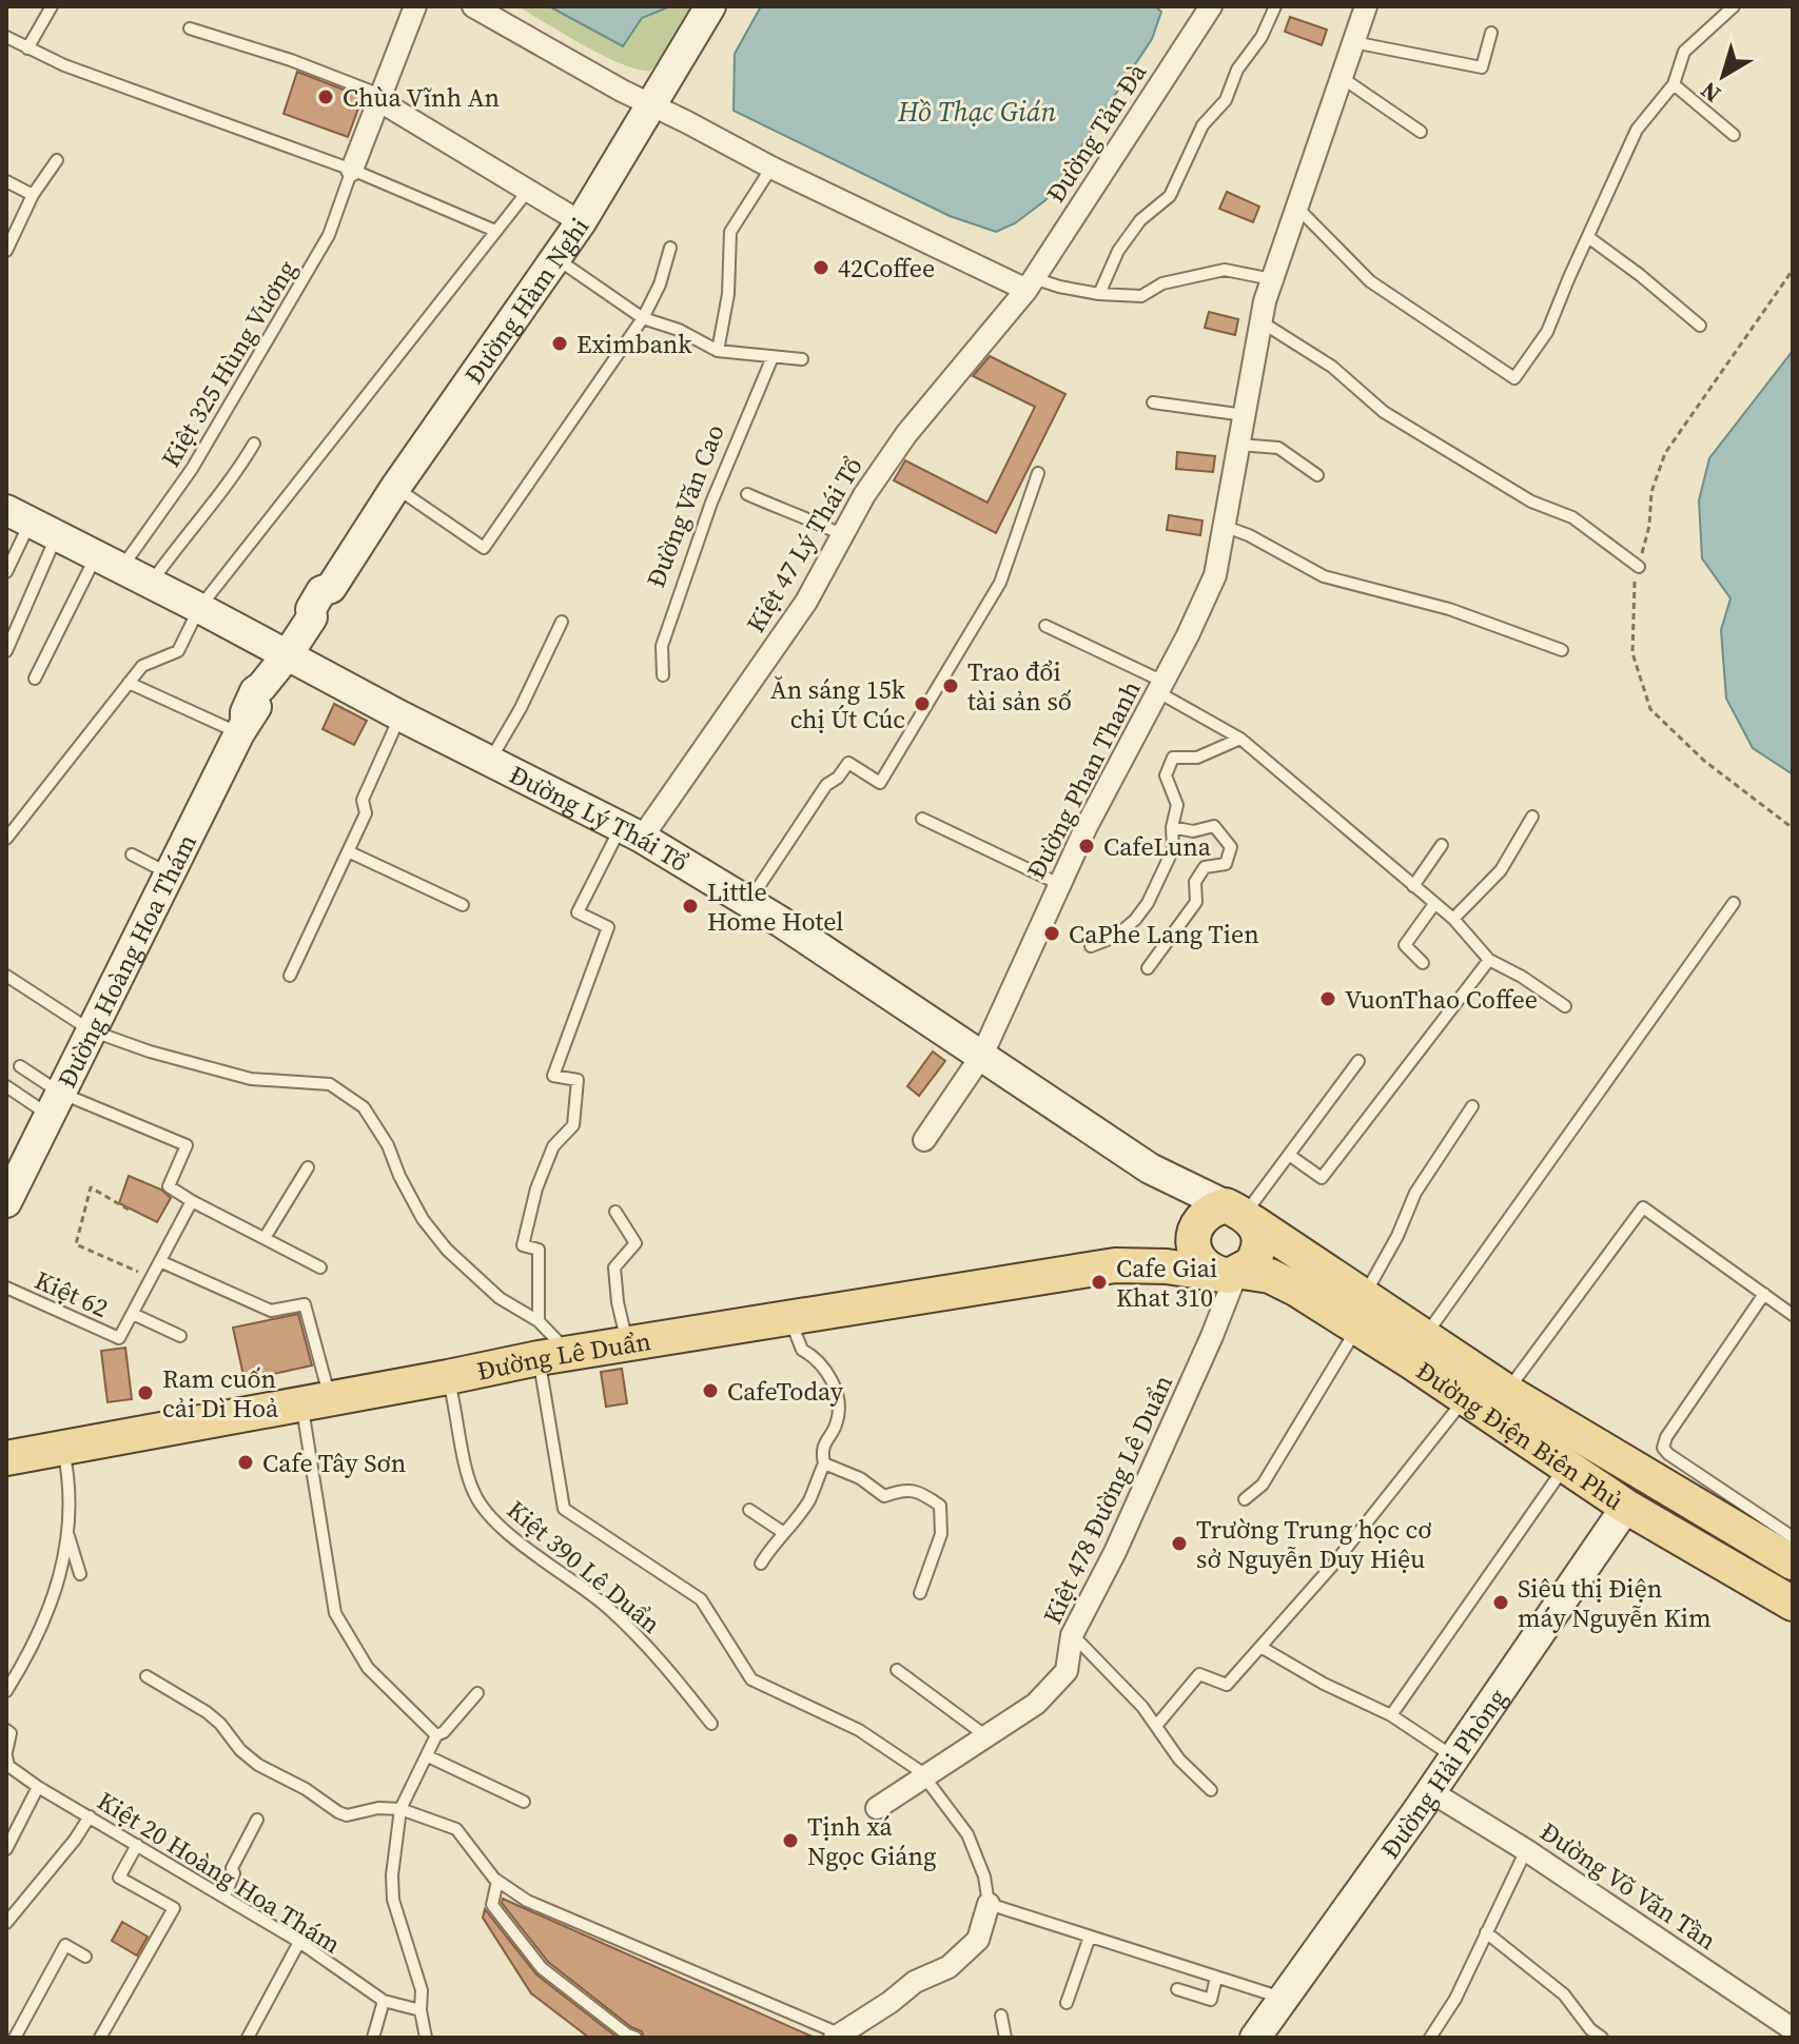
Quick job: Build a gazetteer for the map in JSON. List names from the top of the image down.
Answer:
{
  "streets": {
    "main road": ["Đường Lê Duẩn", "Đường Điện Biên Phủ"],
    "street": [
      "Đường Tản Đà",
      "Đường Hàm Nghi",
      "Kiệt 47 Lý Thái Tổ",
      "Đường Phan Thanh",
      "Đường Lý Thái Tổ",
      "Đường Hoàng Hoa Thám",
      "Kiệt 478 Đường Lê Duẩn",
      "Đường Hải Phòng",
      "Đường Võ Văn Tần"
    ],
    "lane": [
      "Kiệt 325 Hùng Vương",
      "Đường Văn Cao",
      "Kiệt 62",
      "Kiệt 390 Lê Duẩn",
      "Kiệt 20 Hoàng Hoa Thám"
    ]
  },
  "crossings": [
    ["Đường Tản Đà", "Kiệt 47 Lý Thái Tổ"],
    ["Đường Hàm Nghi", "Đường Lý Thái Tổ"],
    ["Đường Hàm Nghi", "Đường Hoàng Hoa Thám"],
    ["Kiệt 325 Hùng Vương", "Đường Lý Thái Tổ"],
    ["Kiệt 47 Lý Thái Tổ", "Đường Lý Thái Tổ"],
    ["Đường Phan Thanh", "Đường Lý Thái Tổ"],
    ["Đường Lý Thái Tổ", "Đường Hoàng Hoa Thám"],
    ["Đường Lý Thái Tổ", "Đường Lê Duẩn"],
    ["Đường Lý Thái Tổ", "Đường Điện Biên Phủ"],
    ["Đường Lê Duẩn", "Đường Điện Biên Phủ"],
    ["Đường Lê Duẩn", "Kiệt 478 Đường Lê Duẩn"],
    ["Đường Lê Duẩn", "Kiệt 390 Lê Duẩn"],
    ["Đường Điện Biên Phủ", "Kiệt 478 Đường Lê Duẩn"],
    ["Đường Điện Biên Phủ", "Đường Hải Phòng"],
    ["Đường Hải Phòng", "Đường Võ Văn Tần"]
  ],
  "water": ["Hồ Thạc Gián"],
  "places": [
    "Chùa Vĩnh An",
    "42Coffee",
    "Eximbank",
    "Trao đổi tài sản số",
    "Ăn sáng 15k chị Út Cúc",
    "CafeLuna",
    "Little Home Hotel",
    "CaPhe Lang Tien",
    "VuonThao Coffee",
    "Cafe Giai Khat 310",
    "CafeToday",
    "Ram cuốn cải Dì Hoả",
    "Cafe Tây Sơn",
    "Trường Trung học cơ sở Nguyễn Duy Hiệu",
    "Siêu thị Điện máy Nguyễn Kim",
    "Tịnh xá Ngọc Giáng"
  ],
  "north": "bottom left"
}
